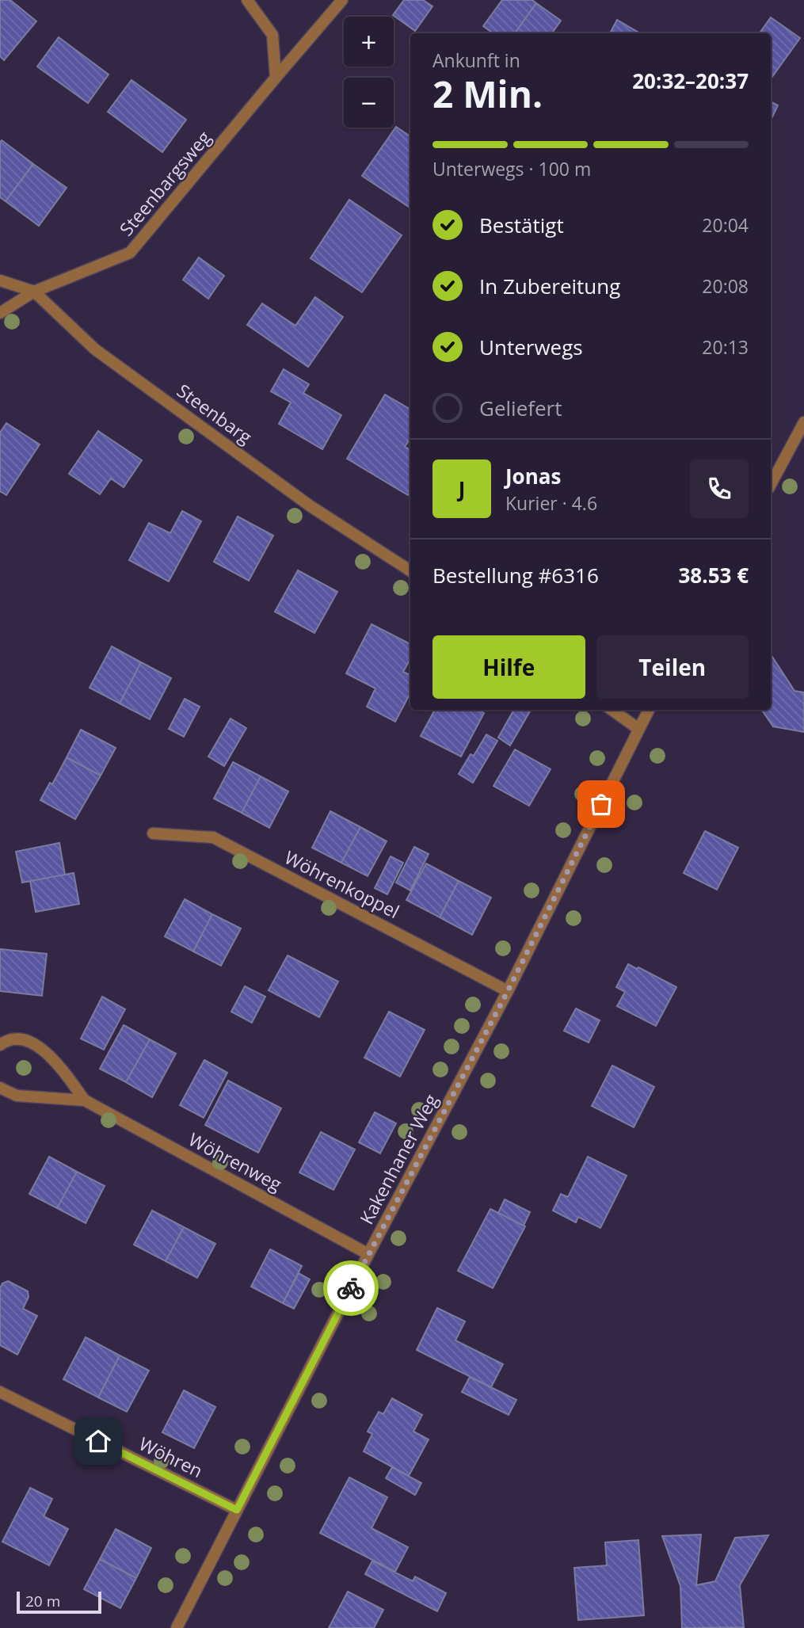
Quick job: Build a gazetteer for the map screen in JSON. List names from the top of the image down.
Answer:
{
  "streets": {
    "street": [
      "Steenbargsweg",
      "Steenbarg",
      "Wöhrenkoppel",
      "Kakenhaner Weg",
      "Wöhrenweg",
      "Wöhren"
    ]
  },
  "crossings": [
    ["Steenbargsweg", "Steenbarg"],
    ["Wöhrenkoppel", "Kakenhaner Weg"],
    ["Kakenhaner Weg", "Wöhrenweg"],
    ["Kakenhaner Weg", "Wöhren"]
  ],
  "scale_bar": "20 m",
  "page": {
    "map_buttons": ["+", "−"],
    "heading": ["2 Min.", "Ankunft in", "20:32–20:37"],
    "panel": [
      "Jonas",
      "Kurier · 4.6",
      "Bestellung #6316",
      "38.53 €"
    ],
    "bar": "Unterwegs · 100 m",
    "list": [
      ["Bestätigt", "20:04"],
      ["In Zubereitung", "20:08"],
      ["Unterwegs", "20:13"],
      "Geliefert"
    ],
    "round": "J",
    "buttons": ["Hilfe", "Teilen"],
    "scale": "20 m"
  }
}
